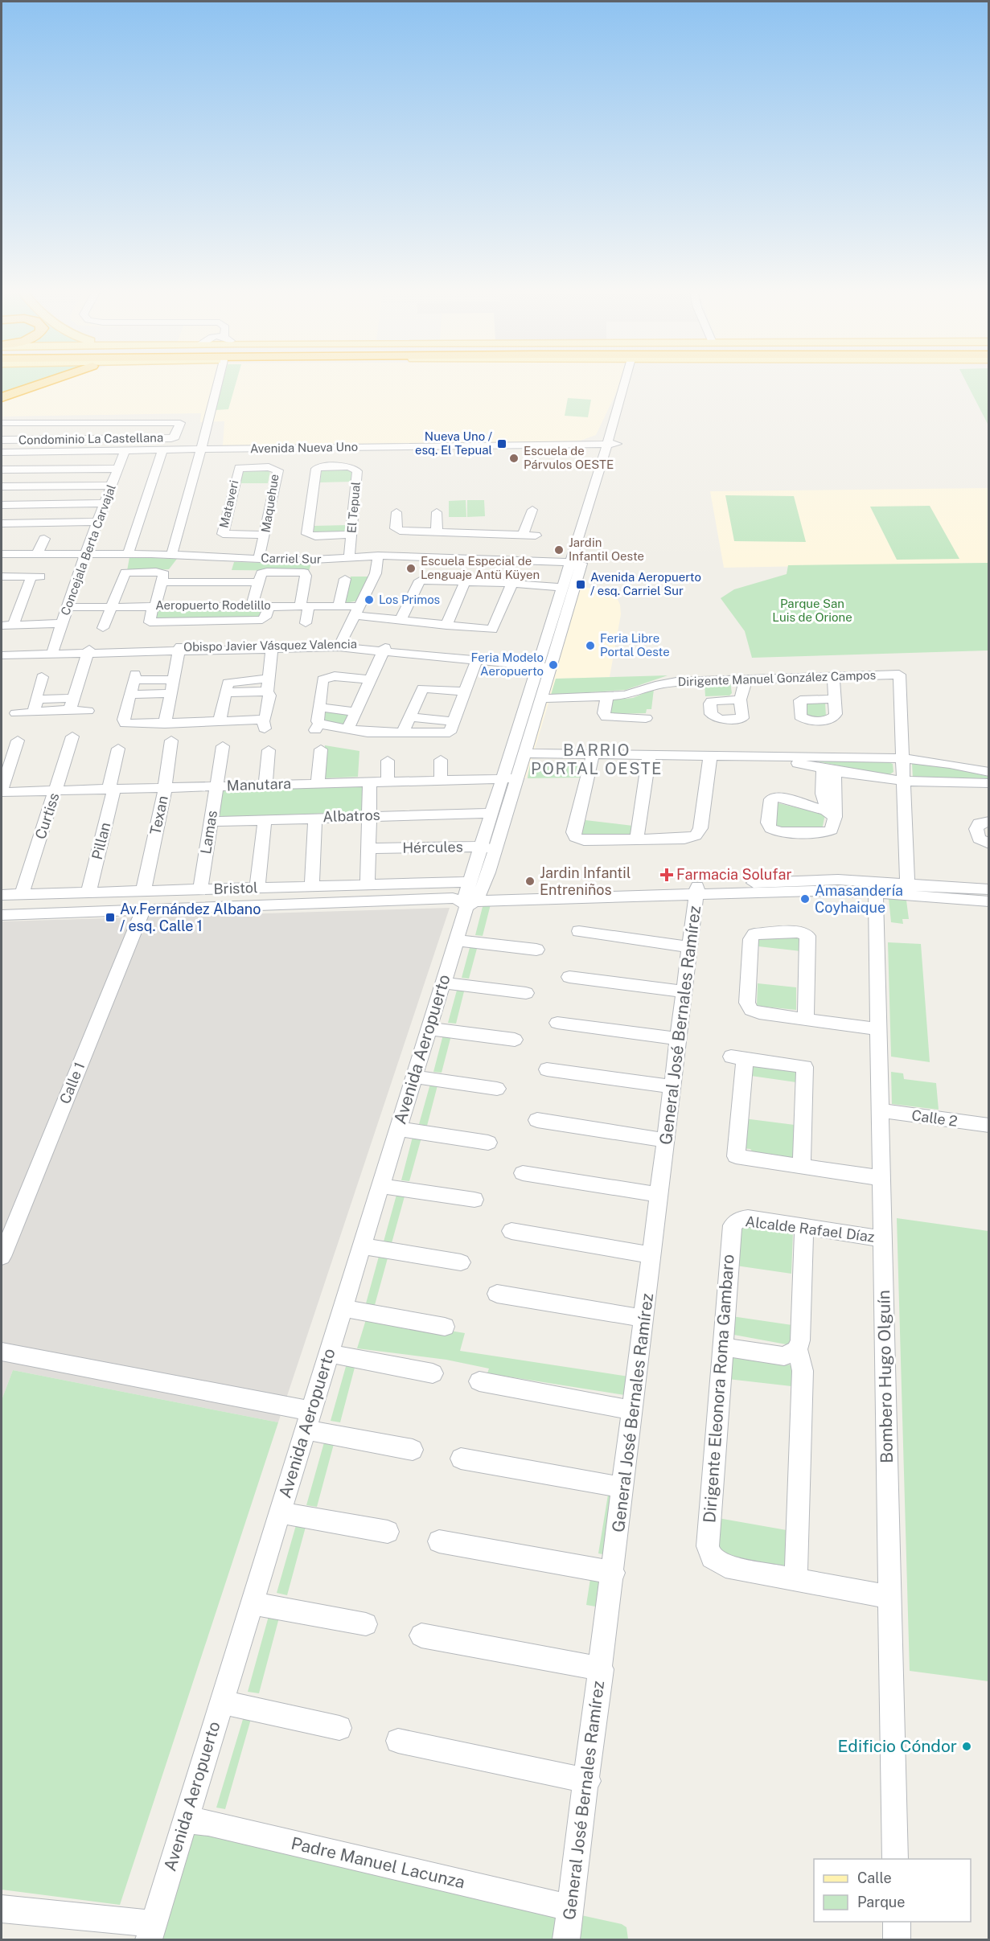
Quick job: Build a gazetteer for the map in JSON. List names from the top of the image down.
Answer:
{
  "streets": {
    "street": [
      "Condominio La Castellana",
      "Avenida Nueva Uno",
      "Maquehue",
      "Mataveri",
      "El Tepual",
      "Concejala Berta Carvajal",
      "Carriel Sur",
      "Aeropuerto Rodelillo",
      "Obispo Javier Vásquez Valencia",
      "Dirigente Manuel González Campos",
      "Manutara",
      "Texan",
      "Curtiss",
      "Albatros",
      "Lamas",
      "Pillan",
      "Hércules",
      "Bristol",
      "General José Bernales Ramírez",
      "Avenida Aeropuerto",
      "Calle 1",
      "Calle 2",
      "Alcalde Rafael Díaz",
      "Bombero Hugo Olguín",
      "Dirigente Eleonora Roma Gambaro",
      "Padre Manuel Lacunza"
    ]
  },
  "crossings": [
    ["Avenida Nueva Uno", "Mataveri"],
    ["Avenida Nueva Uno", "El Tepual"],
    ["Avenida Nueva Uno", "Concejala Berta Carvajal"],
    ["Avenida Nueva Uno", "Avenida Aeropuerto"],
    ["Maquehue", "Mataveri"],
    ["Maquehue", "Carriel Sur"],
    ["El Tepual", "Carriel Sur"],
    ["Concejala Berta Carvajal", "Carriel Sur"],
    ["Concejala Berta Carvajal", "Aeropuerto Rodelillo"],
    ["Concejala Berta Carvajal", "Obispo Javier Vásquez Valencia"],
    ["Carriel Sur", "Avenida Aeropuerto"],
    ["Obispo Javier Vásquez Valencia", "Avenida Aeropuerto"],
    ["Dirigente Manuel González Campos", "Avenida Aeropuerto"],
    ["Manutara", "Texan"],
    ["Manutara", "Curtiss"],
    ["Manutara", "Lamas"],
    ["Manutara", "Pillan"],
    ["Manutara", "Avenida Aeropuerto"],
    ["Texan", "Bristol"],
    ["Curtiss", "Bristol"],
    ["Albatros", "Lamas"],
    ["Albatros", "Avenida Aeropuerto"],
    ["Lamas", "Bristol"],
    ["Pillan", "Bristol"],
    ["Hércules", "Avenida Aeropuerto"],
    ["Bristol", "Avenida Aeropuerto"],
    ["General José Bernales Ramírez", "Padre Manuel Lacunza"],
    ["Avenida Aeropuerto", "Padre Manuel Lacunza"],
    ["Calle 2", "Bombero Hugo Olguín"],
    ["Alcalde Rafael Díaz", "Bombero Hugo Olguín"],
    ["Alcalde Rafael Díaz", "Dirigente Eleonora Roma Gambaro"]
  ],
  "districts": ["BARRIO PORTAL OESTE"],
  "parks": ["Parque San Luis de Orione"],
  "places": {
    "transit": ["Nueva Uno / esq. El Tepual", "Avenida Aeropuerto / esq. Carriel Sur", "Av.Fernández Albano / esq. Calle 1"],
    "other": [
      "Escuela de Párvulos OESTE",
      "Jardin Infantil Oeste",
      "Escuela Especial de Lenguaje Antü Küyen",
      "Los Primos",
      "Feria Libre Portal Oeste",
      "Feria Modelo Aeropuerto",
      "Jardin Infantil Entreniños",
      "Amasandería Coyhaique",
      "Edificio Cóndor"
    ],
    "health": ["Farmacia Solufar"]
  },
  "legend": ["Calle", "Parque"]
}
